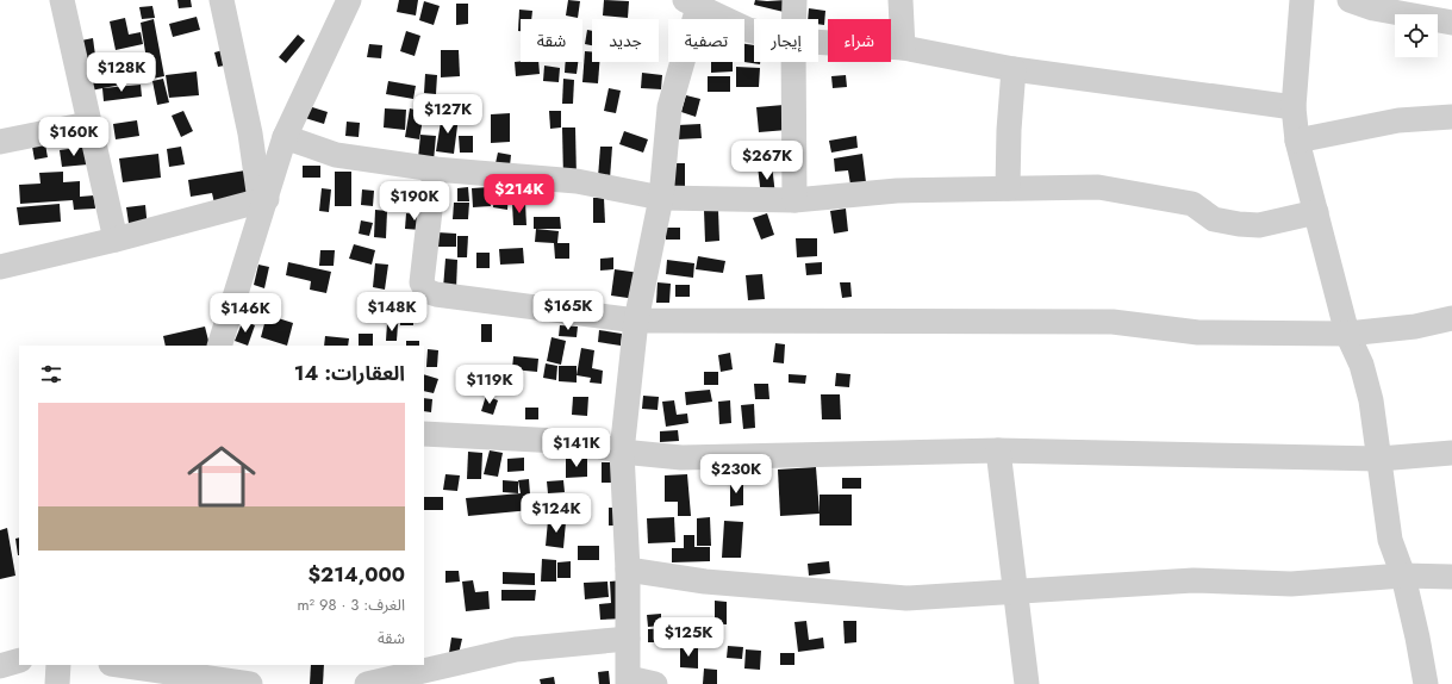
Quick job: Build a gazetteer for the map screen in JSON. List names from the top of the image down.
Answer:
{
  "page": {
    "chip": [
      "شراء",
      "إيجار",
      "تصفية",
      "جديد",
      "شقة"
    ],
    "price": [
      "$128K",
      "$127K",
      "$160K",
      "$267K",
      "$214K",
      "$190K",
      "$165K",
      "$148K",
      "$146K",
      "$119K",
      "$141K",
      "$230K",
      "$124K",
      "$125K"
    ],
    "heading": "العقارات: 14",
    "list": [
      {
        "name": "$214,000",
        "note": "الغرف: 3 · 98 m² · شقة"
      }
    ]
  }
}
